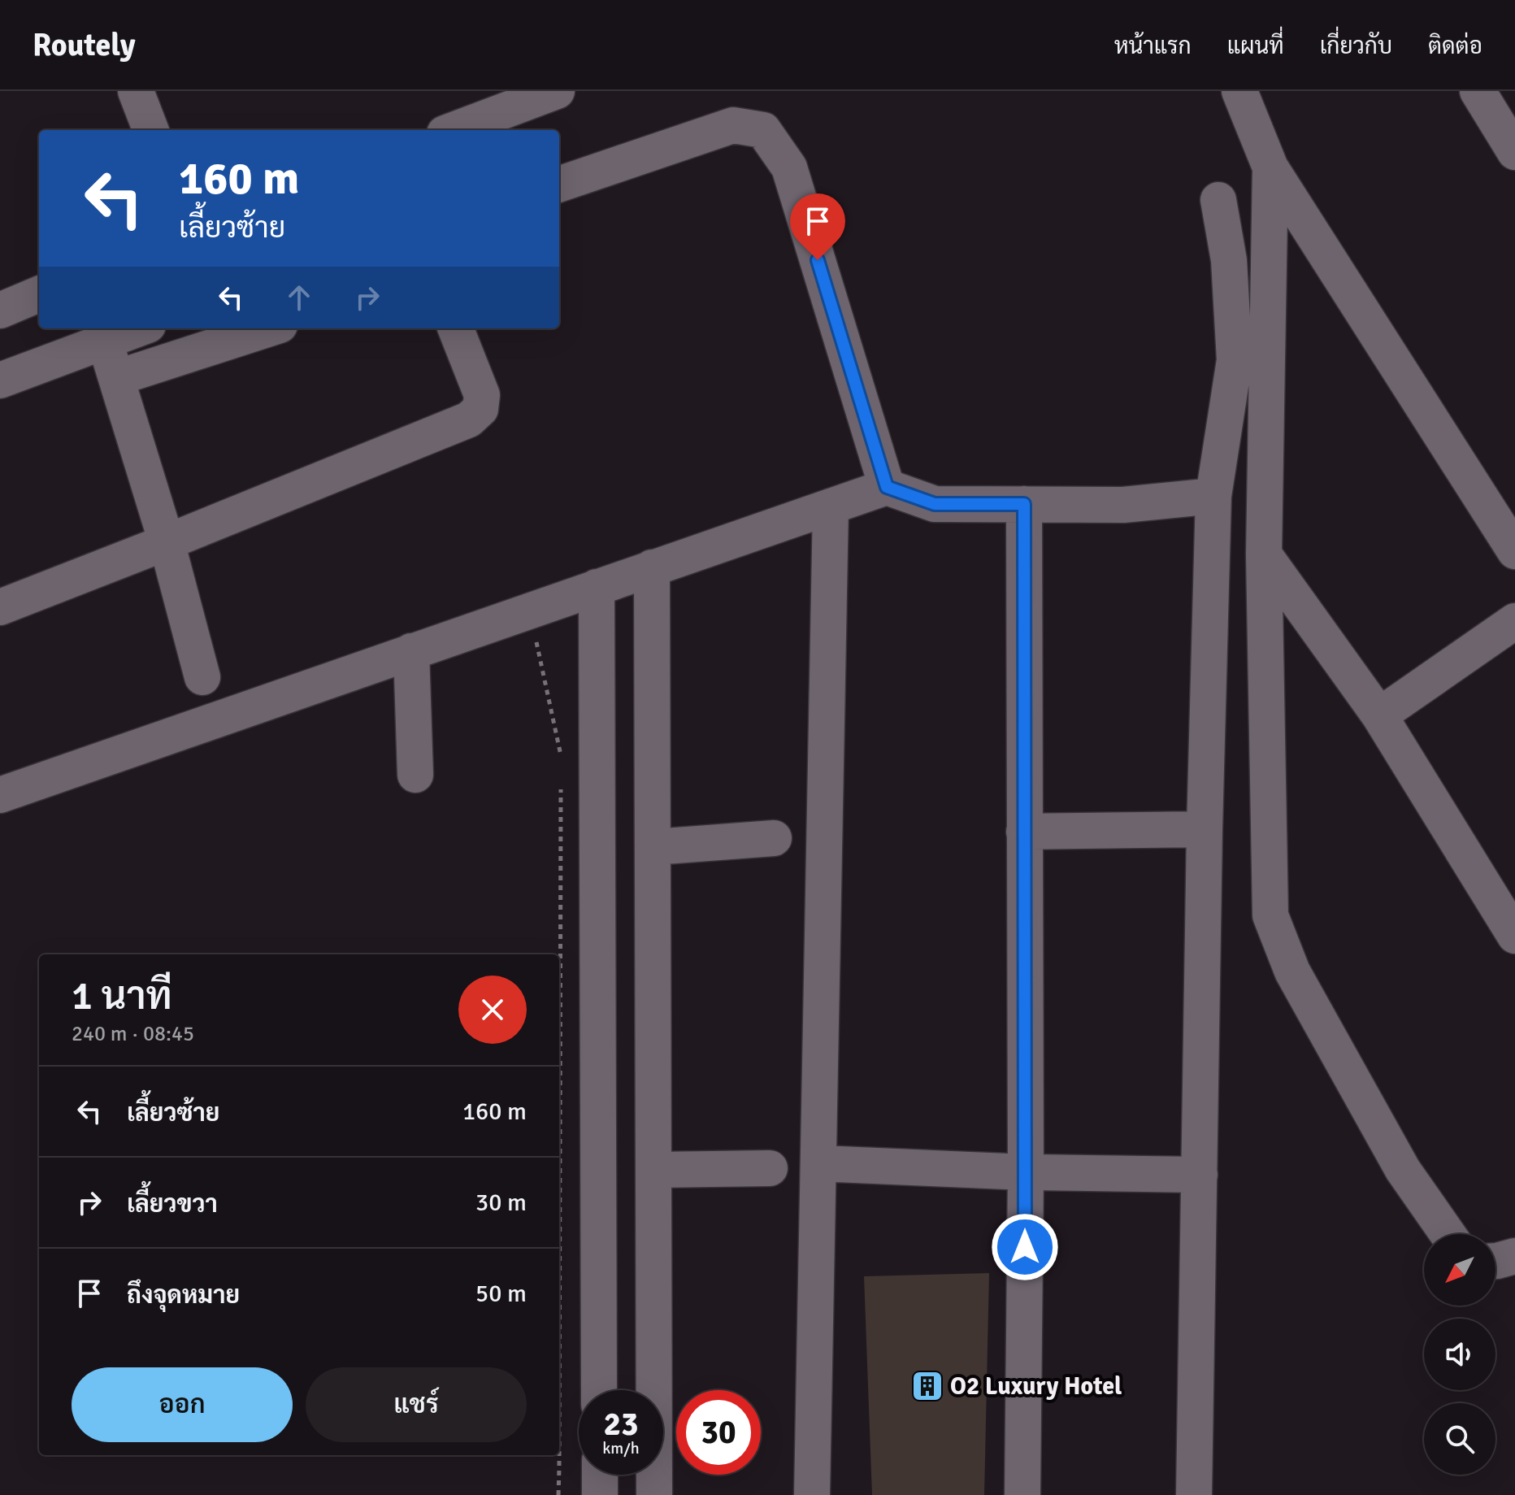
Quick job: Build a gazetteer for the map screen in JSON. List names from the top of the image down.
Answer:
{
  "places": {
    "building": ["O2 Luxury Hotel"]
  },
  "north": "bottom left",
  "page": {
    "header": "Routely",
    "nav": [
      "หน้าแรก",
      "แผนที่",
      "เกี่ยวกับ",
      "ติดต่อ"
    ],
    "turn": ["160 m", "เลี้ยวซ้าย"],
    "heading": ["1 นาที", "240 m · 08:45"],
    "list": [
      {
        "name": "เลี้ยวซ้าย",
        "value": "160 m"
      },
      {
        "name": "เลี้ยวขวา",
        "value": "30 m"
      },
      {
        "name": "ถึงจุดหมาย",
        "value": "50 m"
      }
    ],
    "buttons": ["ออก", "แชร์"],
    "speed": "23 km/h",
    "limit": "30"
  }
}
